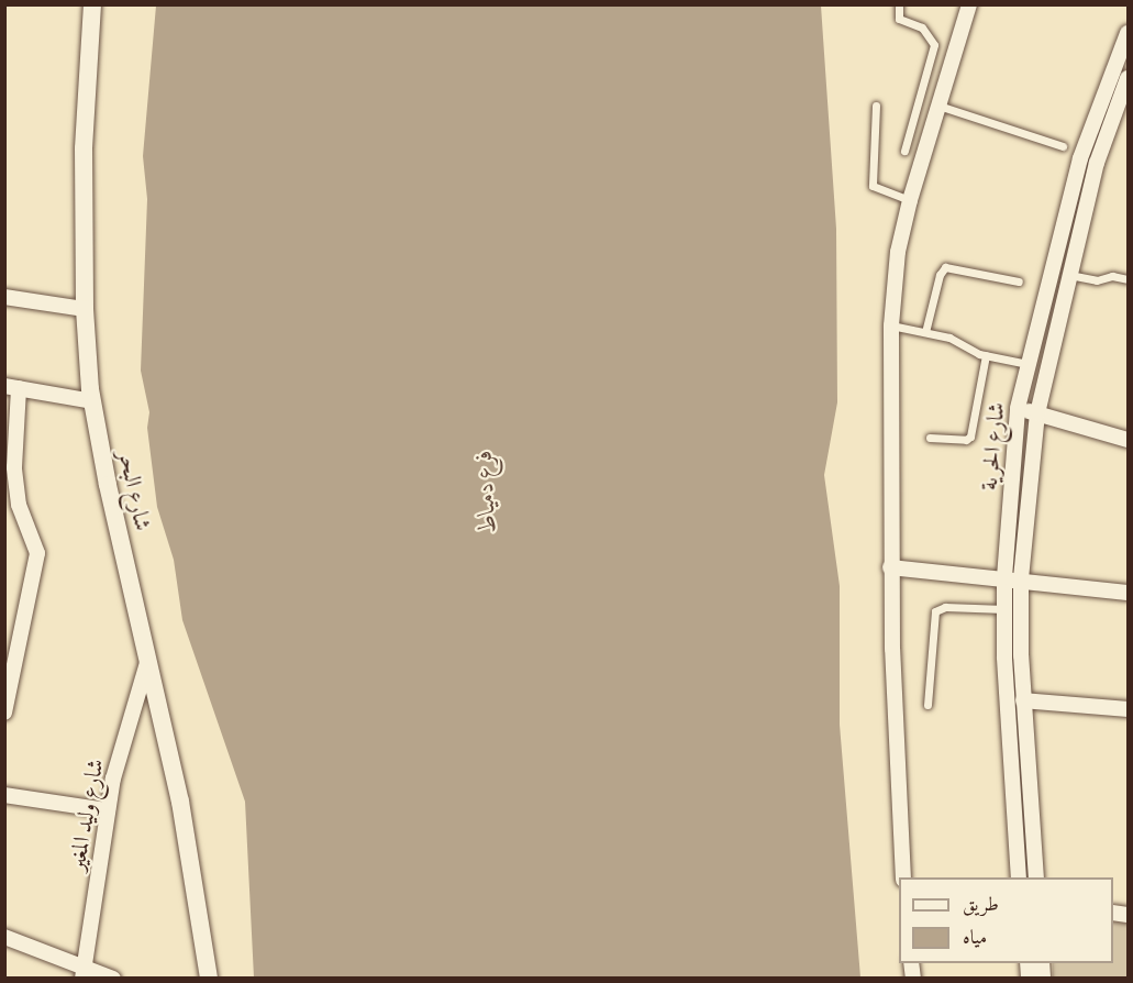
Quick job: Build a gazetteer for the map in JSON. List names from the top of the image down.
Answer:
{
  "streets": {
    "street": ["شارع الحرية", "شارع البحر", "شارع وليد المغير"]
  },
  "crossings": [
    ["شارع البحر", "شارع وليد المغير"]
  ],
  "water": ["فرع دمياط"],
  "legend": ["طريق", "مياه"]
}
